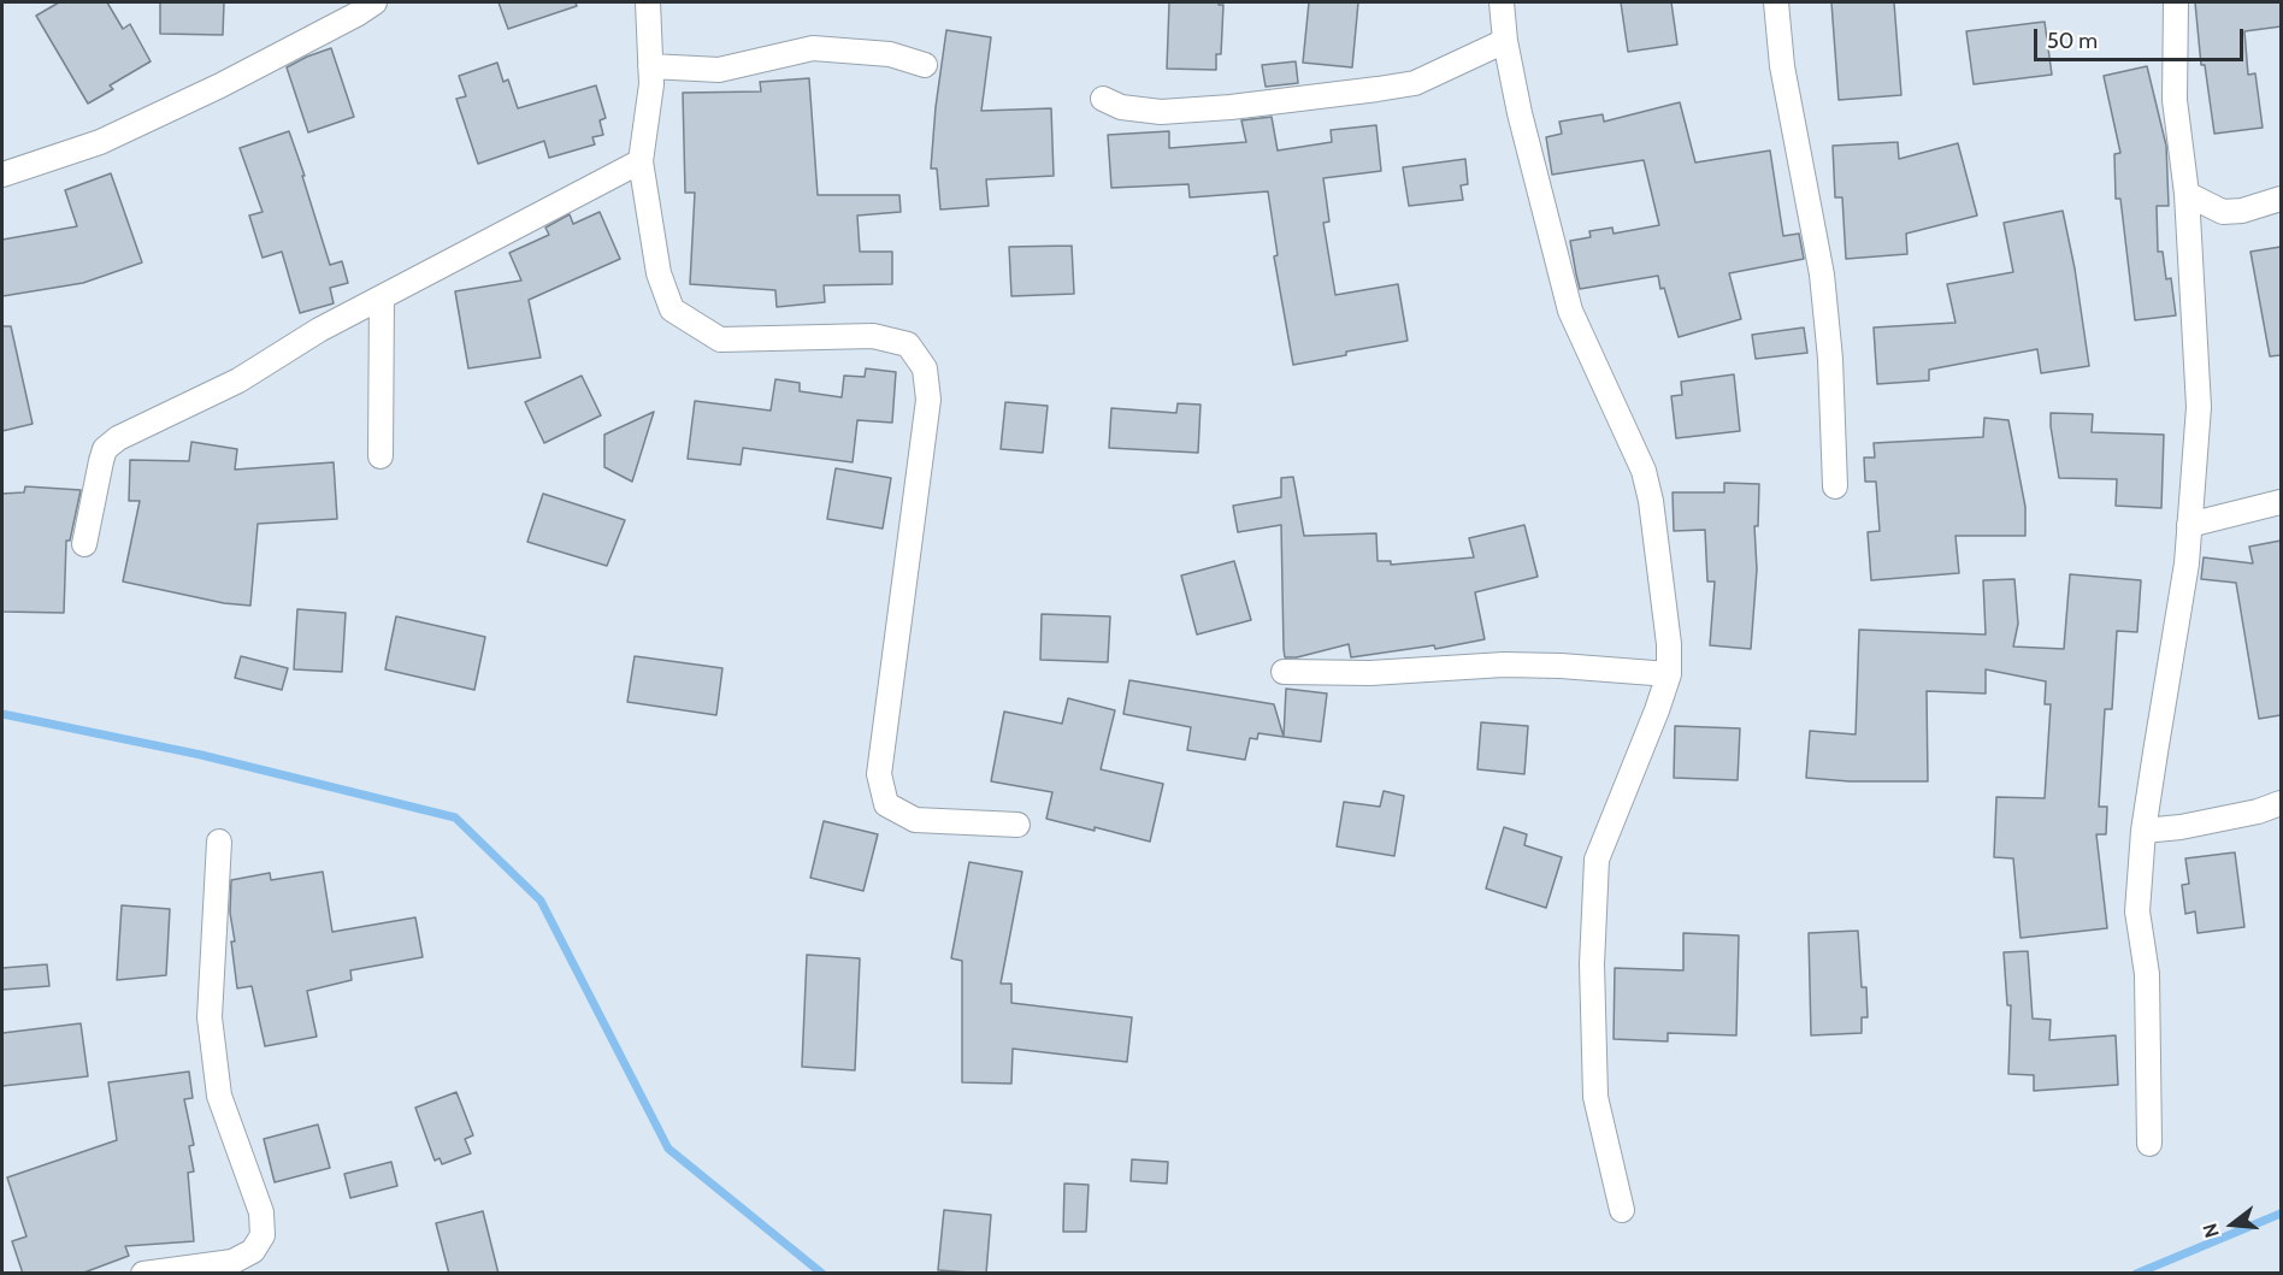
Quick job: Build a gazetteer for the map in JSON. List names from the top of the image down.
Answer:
{
  "scale_bar": "50 m",
  "north": "left"
}
